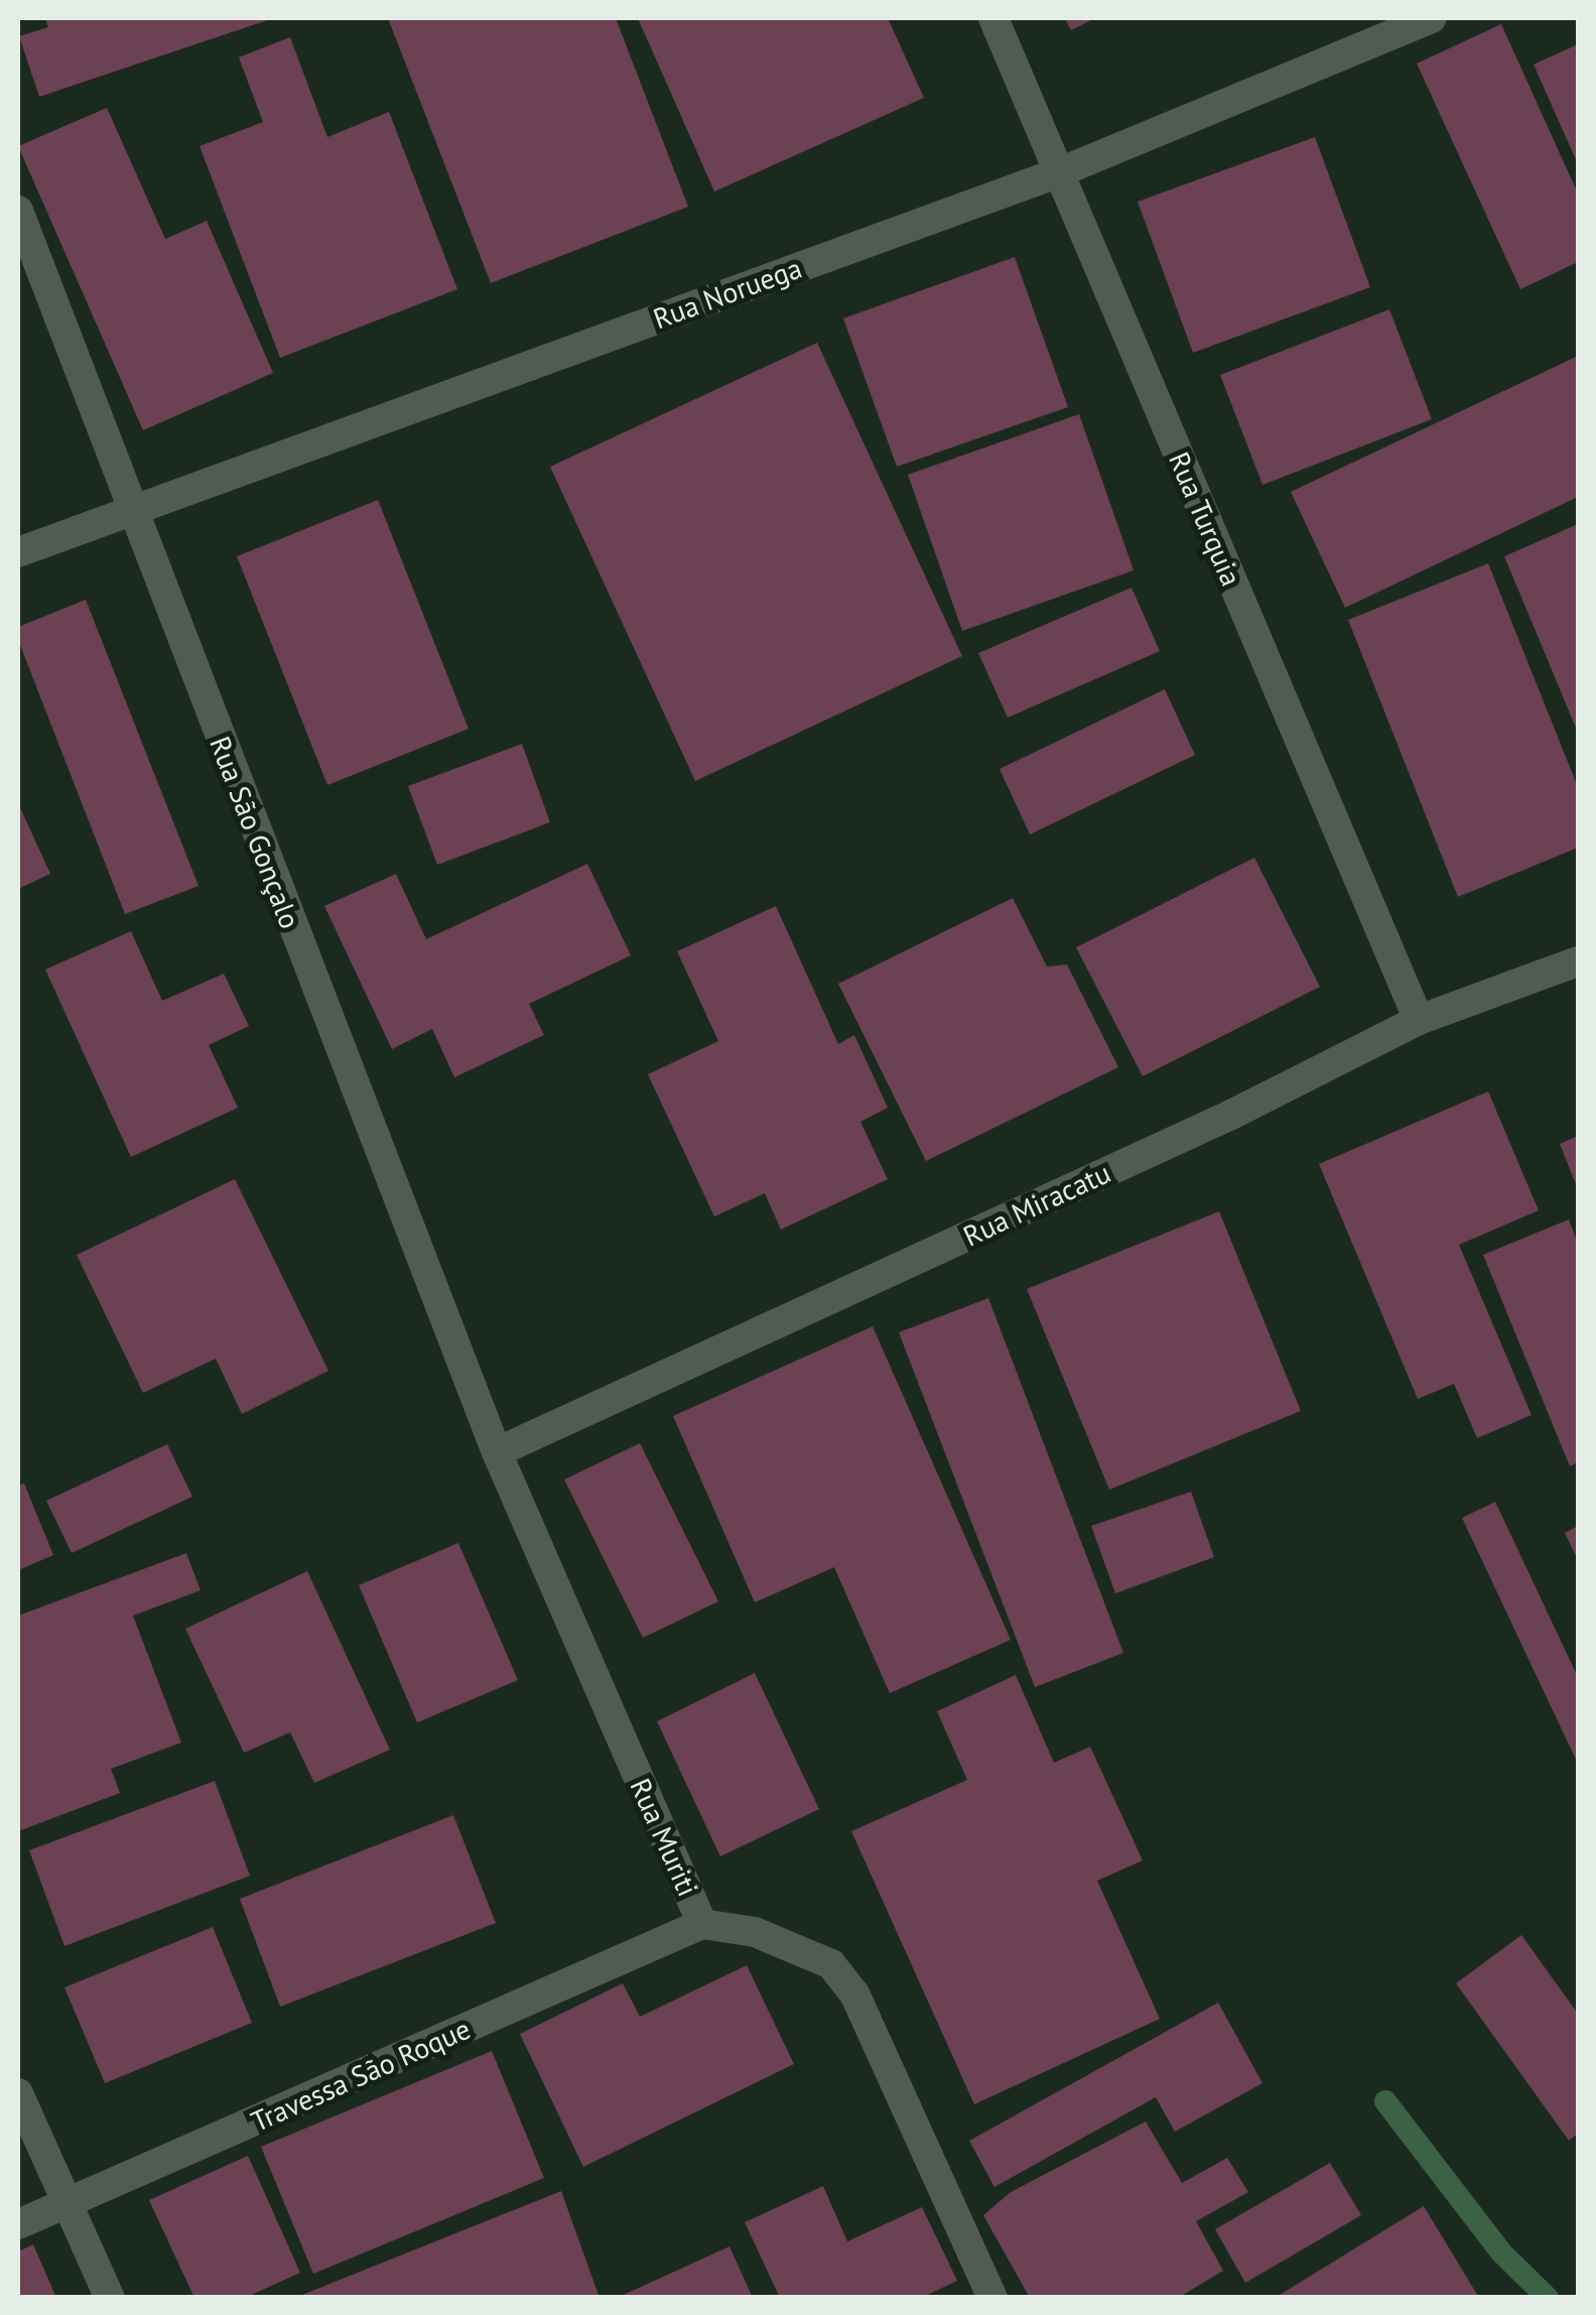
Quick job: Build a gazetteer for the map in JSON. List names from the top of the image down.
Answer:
{
  "streets": {
    "street": [
      "Rua Noruega",
      "Rua Turquia",
      "Rua São Gonçalo",
      "Rua Miracatu",
      "Rua Muriti",
      "Travessa São Roque"
    ]
  },
  "crossings": [
    ["Rua Noruega", "Rua Turquia"],
    ["Rua Noruega", "Rua São Gonçalo"],
    ["Rua Turquia", "Rua Miracatu"],
    ["Rua São Gonçalo", "Rua Miracatu"],
    ["Rua São Gonçalo", "Rua Muriti"],
    ["Rua Miracatu", "Rua Muriti"],
    ["Rua Muriti", "Travessa São Roque"]
  ]
}
